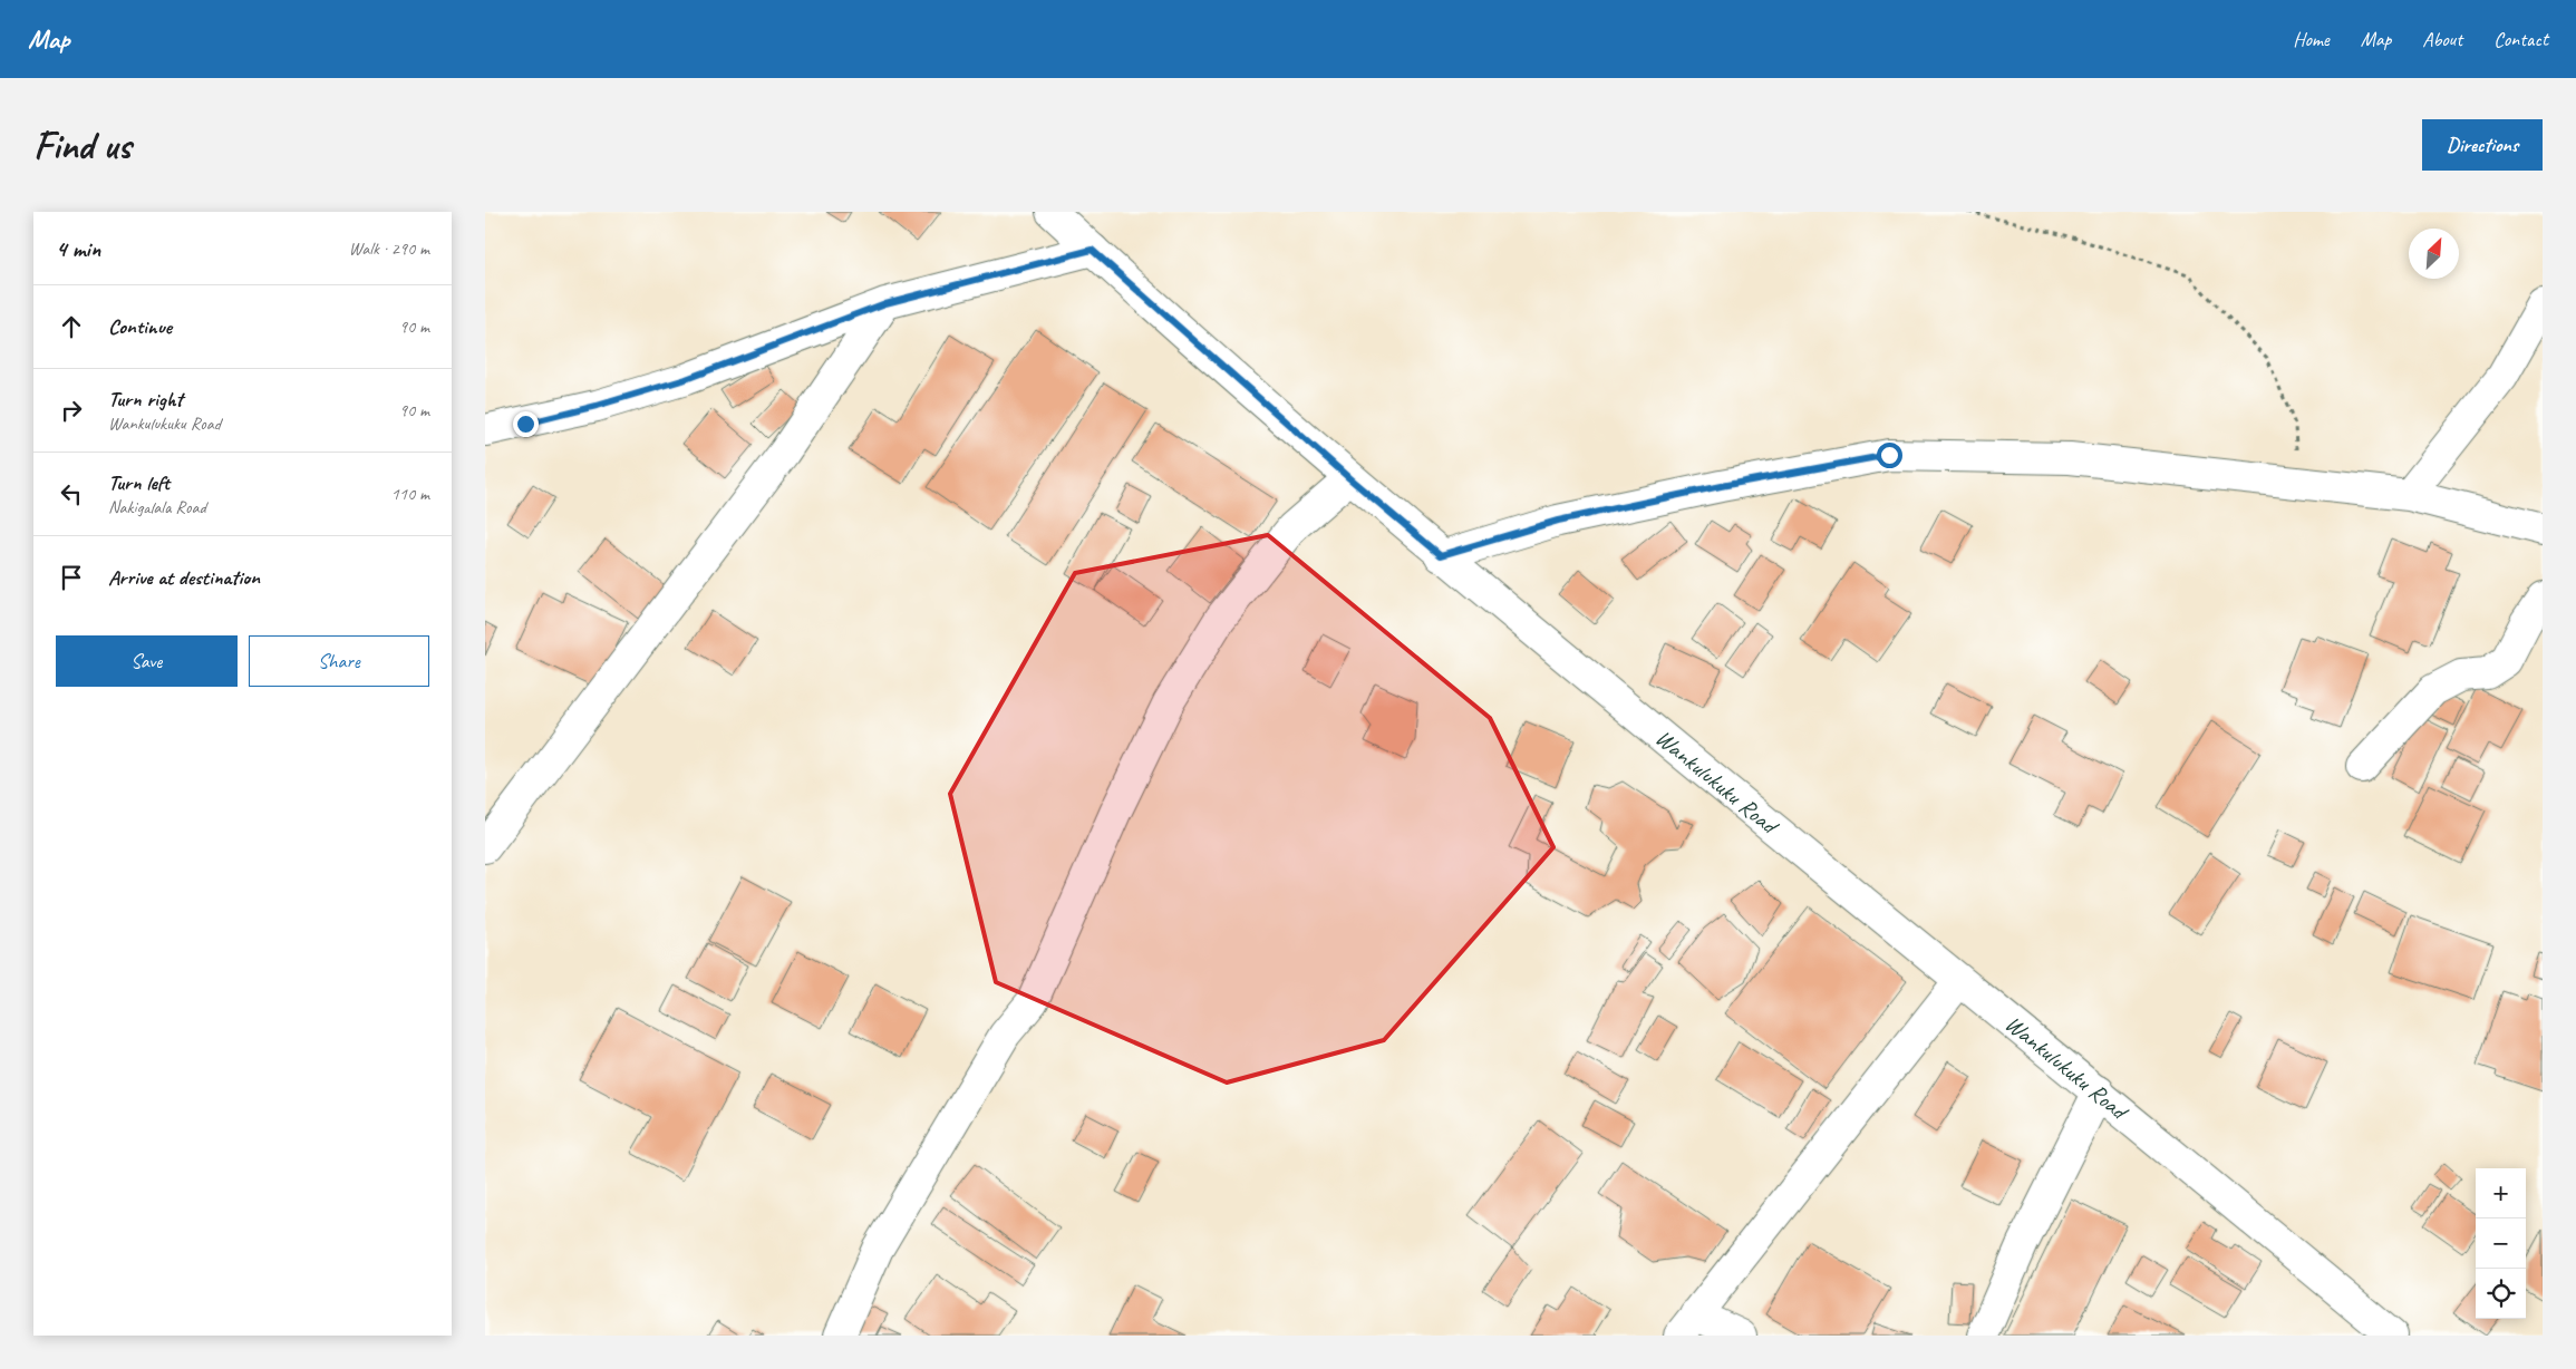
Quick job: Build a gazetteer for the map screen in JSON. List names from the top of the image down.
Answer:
{
  "streets": {
    "street": ["Wankulukuku Road"]
  },
  "north": "top right",
  "page": {
    "header": "Map",
    "nav": [
      "Home",
      "Map",
      "About",
      "Contact"
    ],
    "buttons": [
      "Directions",
      ["Save", "Share"]
    ],
    "title": "Find us",
    "heading": ["4 min", "Walk · 290 m"],
    "list": [
      ["Continue", "90 m"],
      ["Turn right", "Wankulukuku Road", "90 m"],
      ["Turn left", "Nakigalala Road", "110 m"],
      "Arrive at destination"
    ],
    "map_buttons": ["+", "−"]
  }
}
